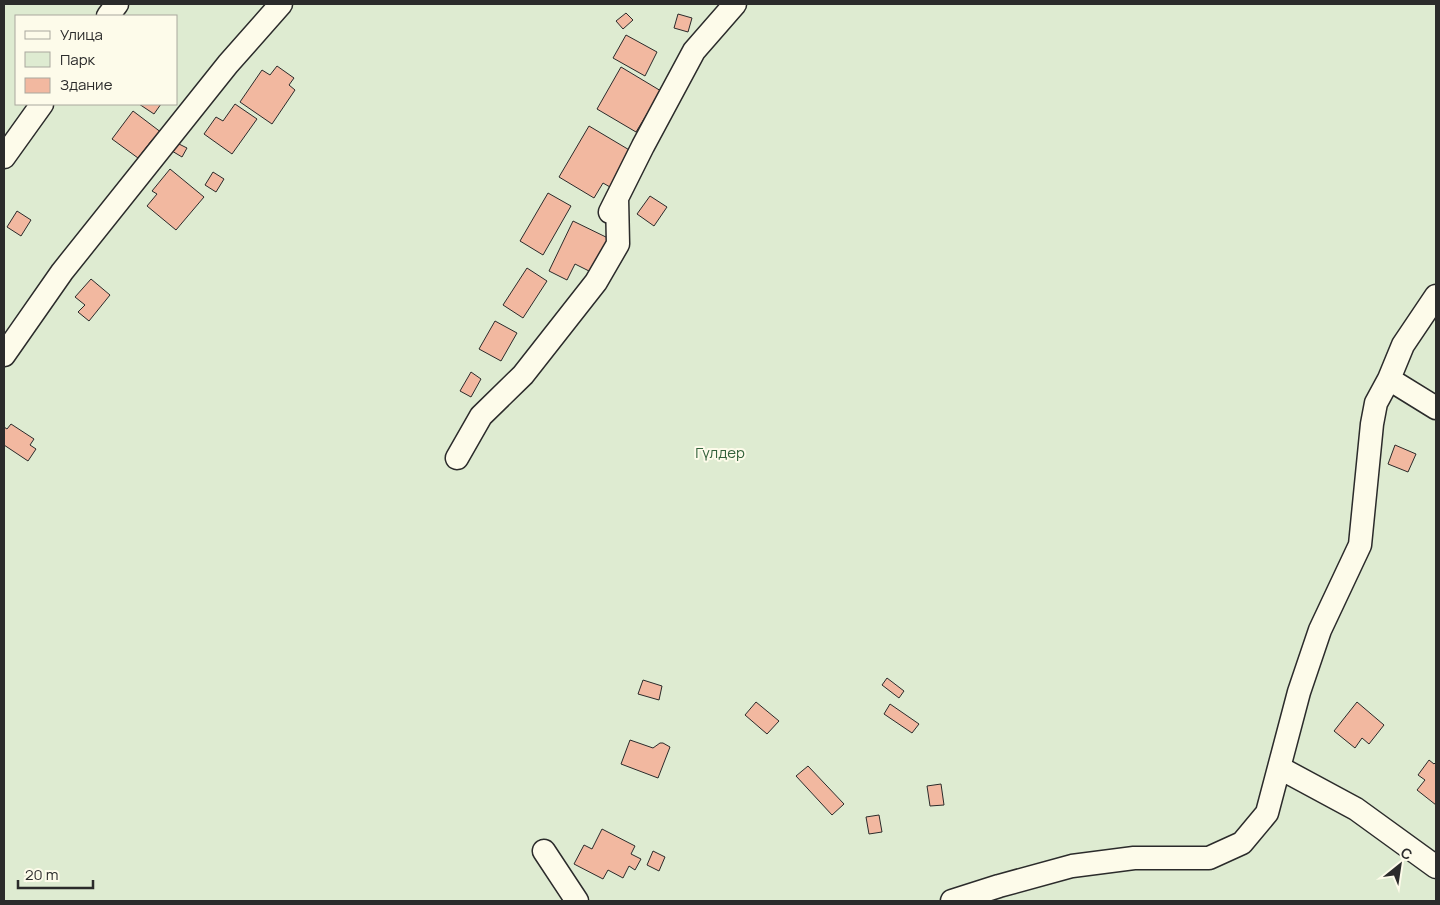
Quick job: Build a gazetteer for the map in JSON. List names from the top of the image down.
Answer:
{
  "parks": ["Гүлдер"],
  "legend": ["Улица", "Парк", "Здание"],
  "scale_bar": "20 m",
  "north": "top right"
}
